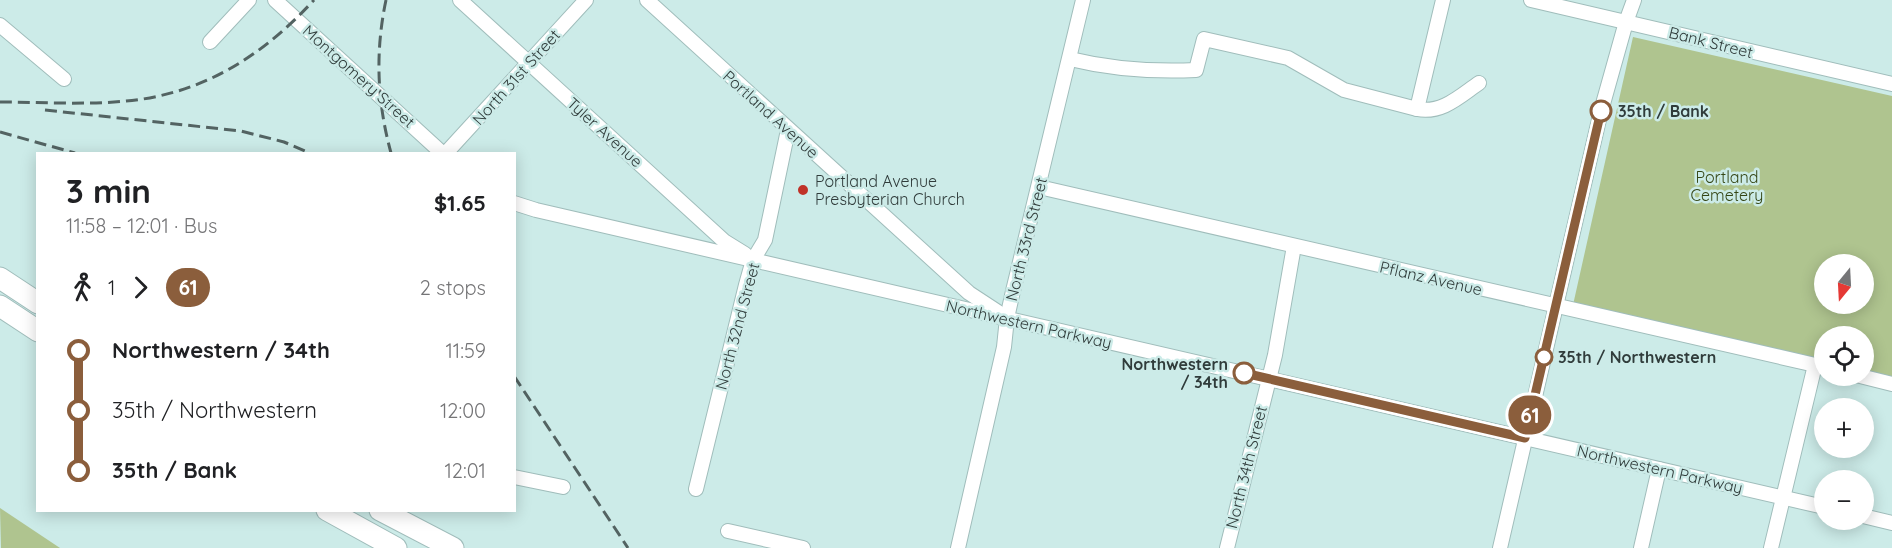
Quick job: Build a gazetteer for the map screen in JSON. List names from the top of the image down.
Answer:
{
  "streets": {
    "street": [
      "Bank Street",
      "Montgomery Street",
      "North 31st Street",
      "Portland Avenue",
      "Tyler Avenue",
      "North 33rd Street",
      "Pflanz Avenue",
      "Northwestern Parkway",
      "North 32nd Street",
      "North 34th Street"
    ]
  },
  "crossings": [
    ["North 31st Street", "Tyler Avenue"],
    ["Portland Avenue", "North 33rd Street"],
    ["Portland Avenue", "Northwestern Parkway"],
    ["Portland Avenue", "North 32nd Street"],
    ["Tyler Avenue", "Northwestern Parkway"],
    ["Tyler Avenue", "North 32nd Street"],
    ["North 33rd Street", "Pflanz Avenue"],
    ["North 33rd Street", "Northwestern Parkway"],
    ["Pflanz Avenue", "North 34th Street"],
    ["Northwestern Parkway", "North 32nd Street"],
    ["Northwestern Parkway", "North 34th Street"]
  ],
  "parks": ["Portland Cemetery"],
  "places": [
    "35th / Bank",
    "Portland Avenue Presbyterian Church",
    "35th / Northwestern",
    "Northwestern / 34th"
  ],
  "lines": ["bus line 61"],
  "north": "bottom",
  "page": {
    "on_map": "61",
    "heading": ["3 min", "11:58 – 12:01 · Bus", "$1.65"],
    "map_buttons": ["+", "−"],
    "legs": ["1", "61", "2 stops"],
    "list": [
      {
        "name": "Northwestern / 34th",
        "value": "11:59"
      },
      {
        "name": "35th / Northwestern",
        "value": "12:00"
      },
      {
        "name": "35th / Bank",
        "value": "12:01"
      }
    ]
  }
}
